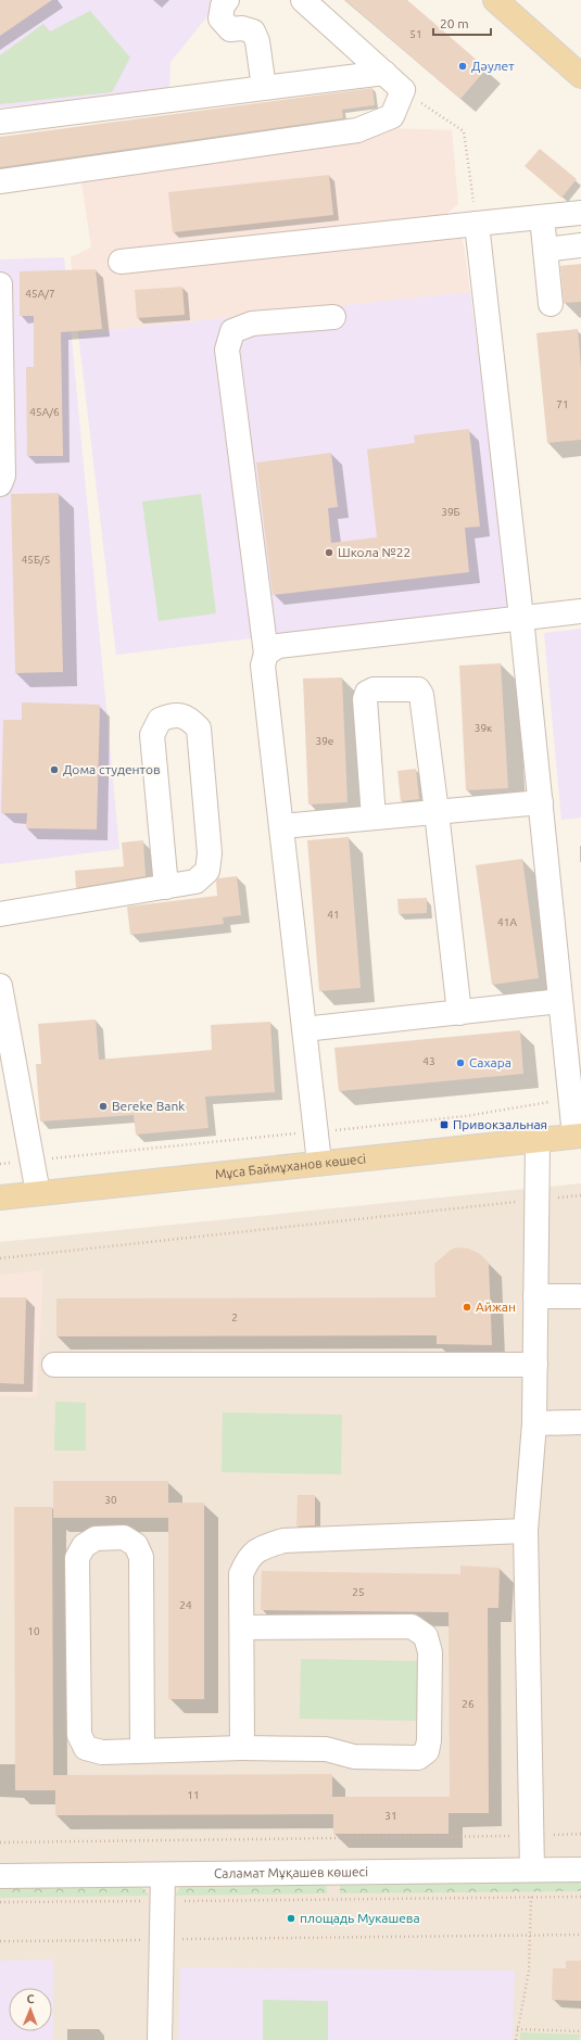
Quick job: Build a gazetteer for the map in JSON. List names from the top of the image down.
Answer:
{
  "streets": {
    "main road": ["Мұса Баймұханов көшесі"],
    "street": ["Саламат Мұқашев көшесі"]
  },
  "places": {
    "other": [
      "Дәулет",
      "Школа №22",
      "Дома студентов",
      "Сахара",
      "Bereke Bank",
      "Айжан",
      "площадь Мукашева"
    ],
    "transit": ["Привокзальная"]
  },
  "house_numbers": [
    "51",
    "45А/7",
    "71",
    "45А/6",
    "39Б",
    "45Б/5",
    "39к",
    "39е",
    "41",
    "41А",
    "43",
    "2",
    "30",
    "25",
    "24",
    "10",
    "26",
    "11",
    "31"
  ],
  "scale_bar": "20 m",
  "north": "top"
}
